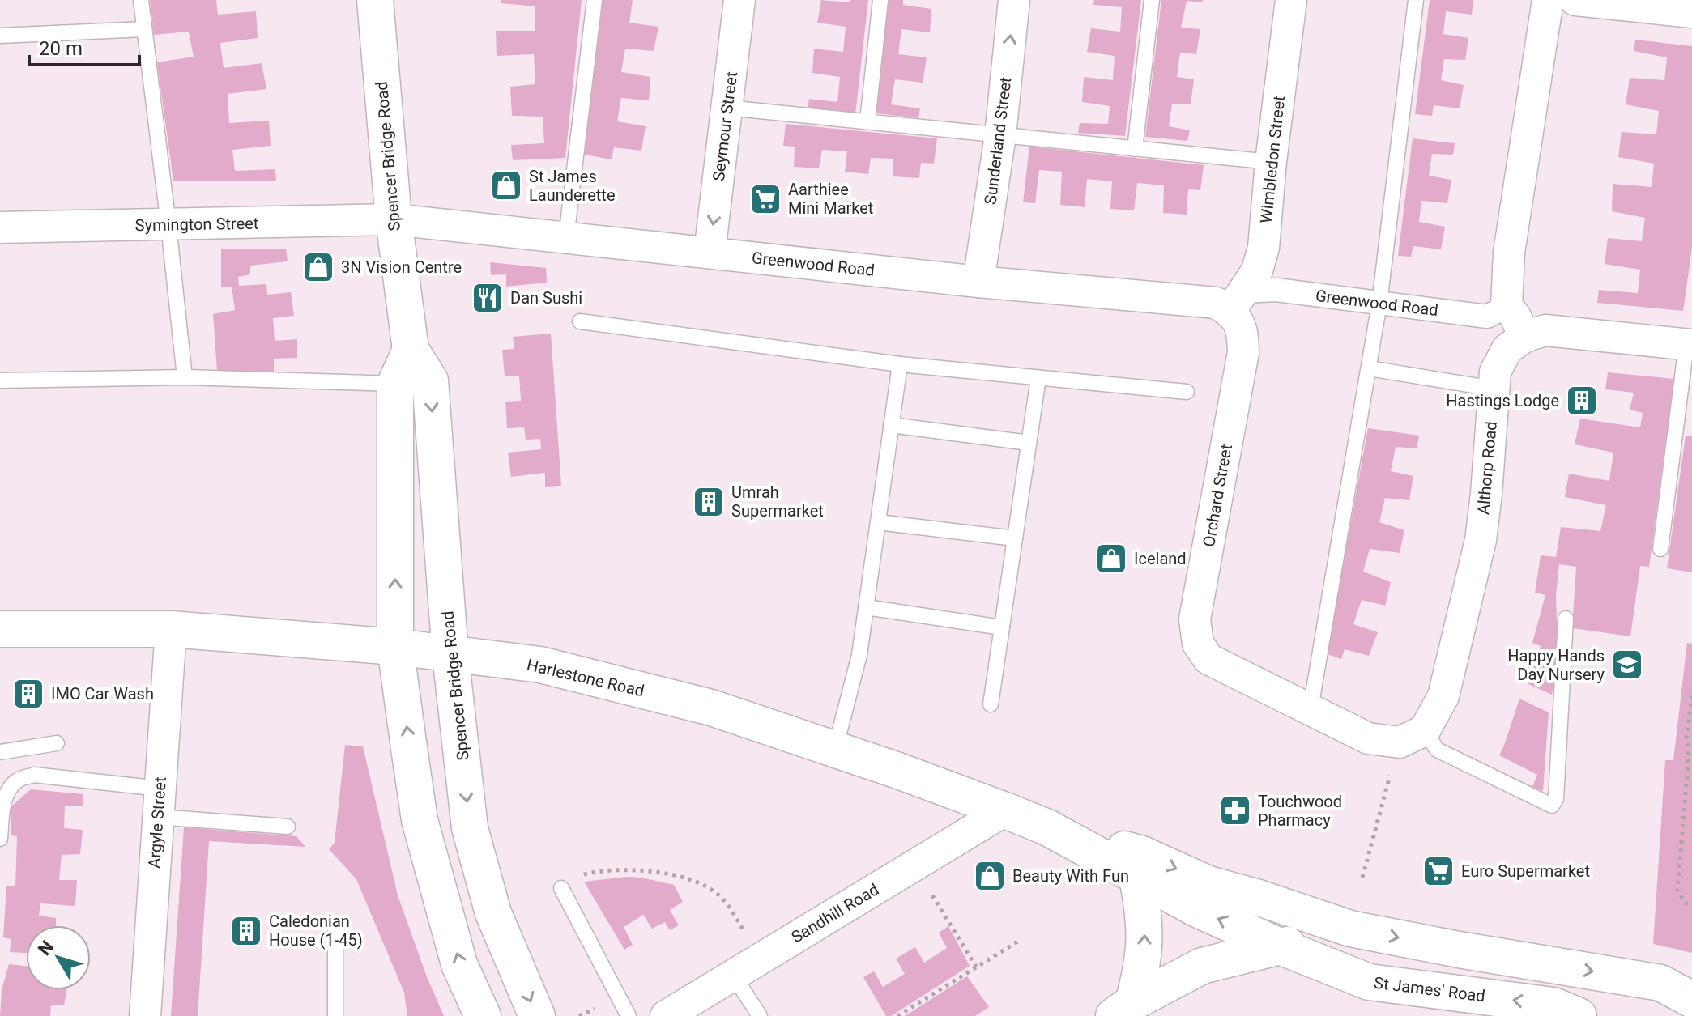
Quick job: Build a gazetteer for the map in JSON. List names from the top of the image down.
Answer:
{
  "streets": {
    "main road": ["Spencer Bridge Road", "Harlestone Road", "St James' Road"],
    "street": [
      "Seymour Street",
      "Sunderland Street",
      "Wimbledon Street",
      "Symington Street",
      "Greenwood Road",
      "Althorp Road",
      "Orchard Street",
      "Argyle Street",
      "Sandhill Road"
    ]
  },
  "crossings": [
    ["Seymour Street", "Greenwood Road"],
    ["Sunderland Street", "Greenwood Road"],
    ["Spencer Bridge Road", "Symington Street"],
    ["Spencer Bridge Road", "Greenwood Road"],
    ["Spencer Bridge Road", "Harlestone Road"],
    ["Wimbledon Street", "Greenwood Road"],
    ["Wimbledon Street", "Orchard Street"],
    ["Symington Street", "Greenwood Road"],
    ["Greenwood Road", "Orchard Street"],
    ["Harlestone Road", "Argyle Street"],
    ["Harlestone Road", "Sandhill Road"],
    ["Harlestone Road", "St James' Road"]
  ],
  "one_way": ["Seymour Street", "Sunderland Street"],
  "places": {
    "shop": [
      "St James Launderette",
      "3N Vision Centre",
      "Iceland",
      "Beauty With Fun"
    ],
    "supermarket": ["Aarthiee Mini Market", "Euro Supermarket"],
    "restaurant": ["Dan Sushi"],
    "building": [
      "Hastings Lodge",
      "Umrah Supermarket",
      "IMO Car Wash",
      "Caledonian House (1-45)"
    ],
    "school or university": ["Happy Hands Day Nursery"],
    "pharmacy": ["Touchwood Pharmacy"]
  },
  "scale_bar": "20 m",
  "north": "top left"
}
